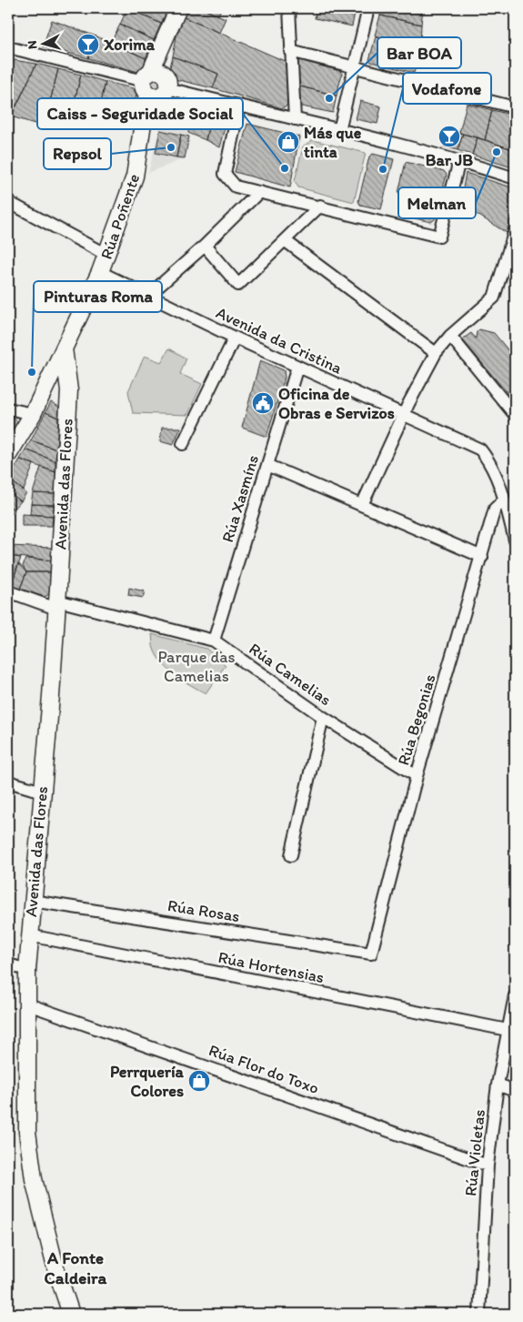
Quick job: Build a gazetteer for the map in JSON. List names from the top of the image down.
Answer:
{
  "streets": {
    "street": [
      "Rúa Poñente",
      "Avenida da Cristina",
      "Avenida das Flores",
      "Rúa Xasmíns",
      "Rúa Camelias",
      "Rúa Begonias",
      "Rúa Rosas",
      "Rúa Hortensias",
      "Rúa Flor do Toxo",
      "Rúa Violetas"
    ]
  },
  "crossings": [
    ["Rúa Poñente", "Avenida da Cristina"],
    ["Rúa Poñente", "Avenida das Flores"],
    ["Avenida da Cristina", "Rúa Xasmíns"],
    ["Avenida da Cristina", "Rúa Begonias"],
    ["Avenida das Flores", "Rúa Camelias"],
    ["Avenida das Flores", "Rúa Rosas"],
    ["Avenida das Flores", "Rúa Hortensias"],
    ["Avenida das Flores", "Rúa Flor do Toxo"],
    ["Rúa Xasmíns", "Rúa Camelias"],
    ["Rúa Camelias", "Rúa Begonias"],
    ["Rúa Begonias", "Rúa Rosas"],
    ["Rúa Hortensias", "Rúa Violetas"],
    ["Rúa Flor do Toxo", "Rúa Violetas"]
  ],
  "districts": ["A Fonte Caldeira"],
  "parks": ["Parque das Camelias"],
  "places": {
    "bar": ["Xorima", "Bar JB"],
    "other": [
      "Bar BOA",
      "Repsol",
      "Melman",
      "Caiss - Seguridade Social",
      "Vodafone",
      "Pinturas Roma"
    ],
    "shop": ["Más que tinta", "Perrquería Colores"],
    "public building": ["Oficina de Obras e Servizos"]
  },
  "north": "left"
}
